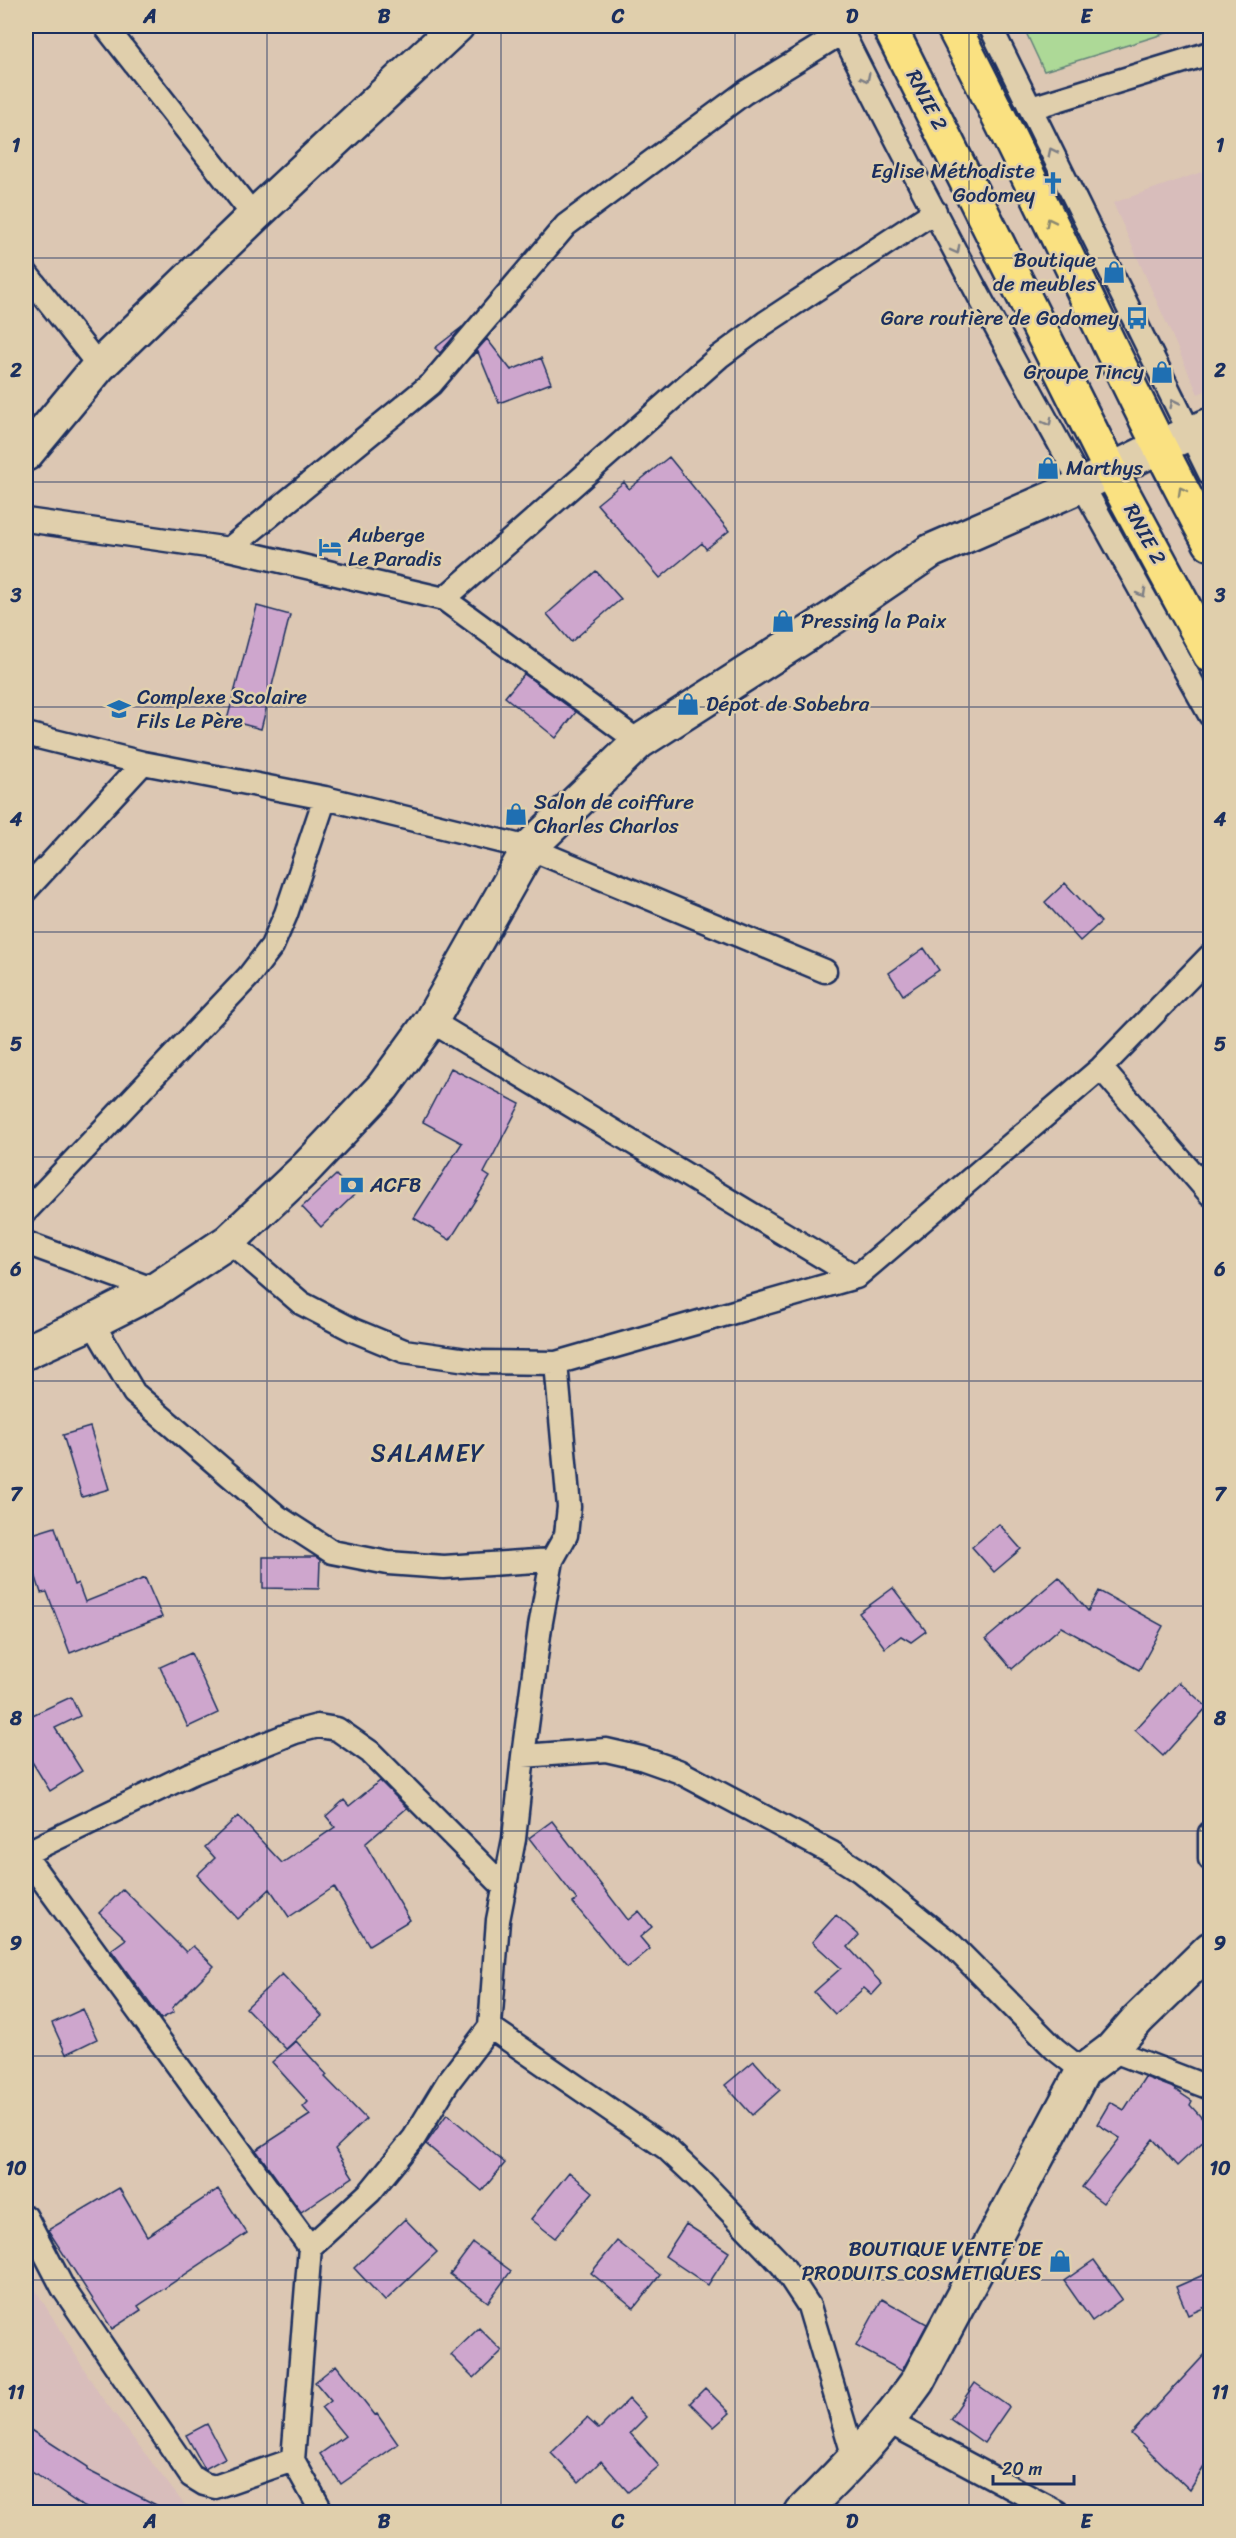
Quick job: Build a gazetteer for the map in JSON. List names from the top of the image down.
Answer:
{
  "streets": {
    "highway": ["RNIE 2"]
  },
  "districts": ["SALAMEY"],
  "places": {
    "church": ["Eglise Méthodiste Godomey"],
    "shop": [
      "Boutique de meubles",
      "Groupe Tincy",
      "Marthys",
      "Pressing la Paix",
      "Dépot de Sobebra",
      "Salon de coiffure Charles Charlos",
      "BOUTIQUE VENTE DE PRODUITS COSMETIQUES"
    ],
    "bus stop": ["Gare routière de Godomey"],
    "hotel": ["Auberge Le Paradis"],
    "school or university": ["Complexe Scolaire Fils Le Père"],
    "bank": ["ACFB"]
  },
  "scale_bar": "20 m",
  "grid": {
    "columns": [
      "A",
      "B",
      "C",
      "D",
      "E"
    ],
    "rows": [
      "1",
      "2",
      "3",
      "4",
      "5",
      "6",
      "7",
      "8",
      "9",
      "10",
      "11"
    ]
  }
}
